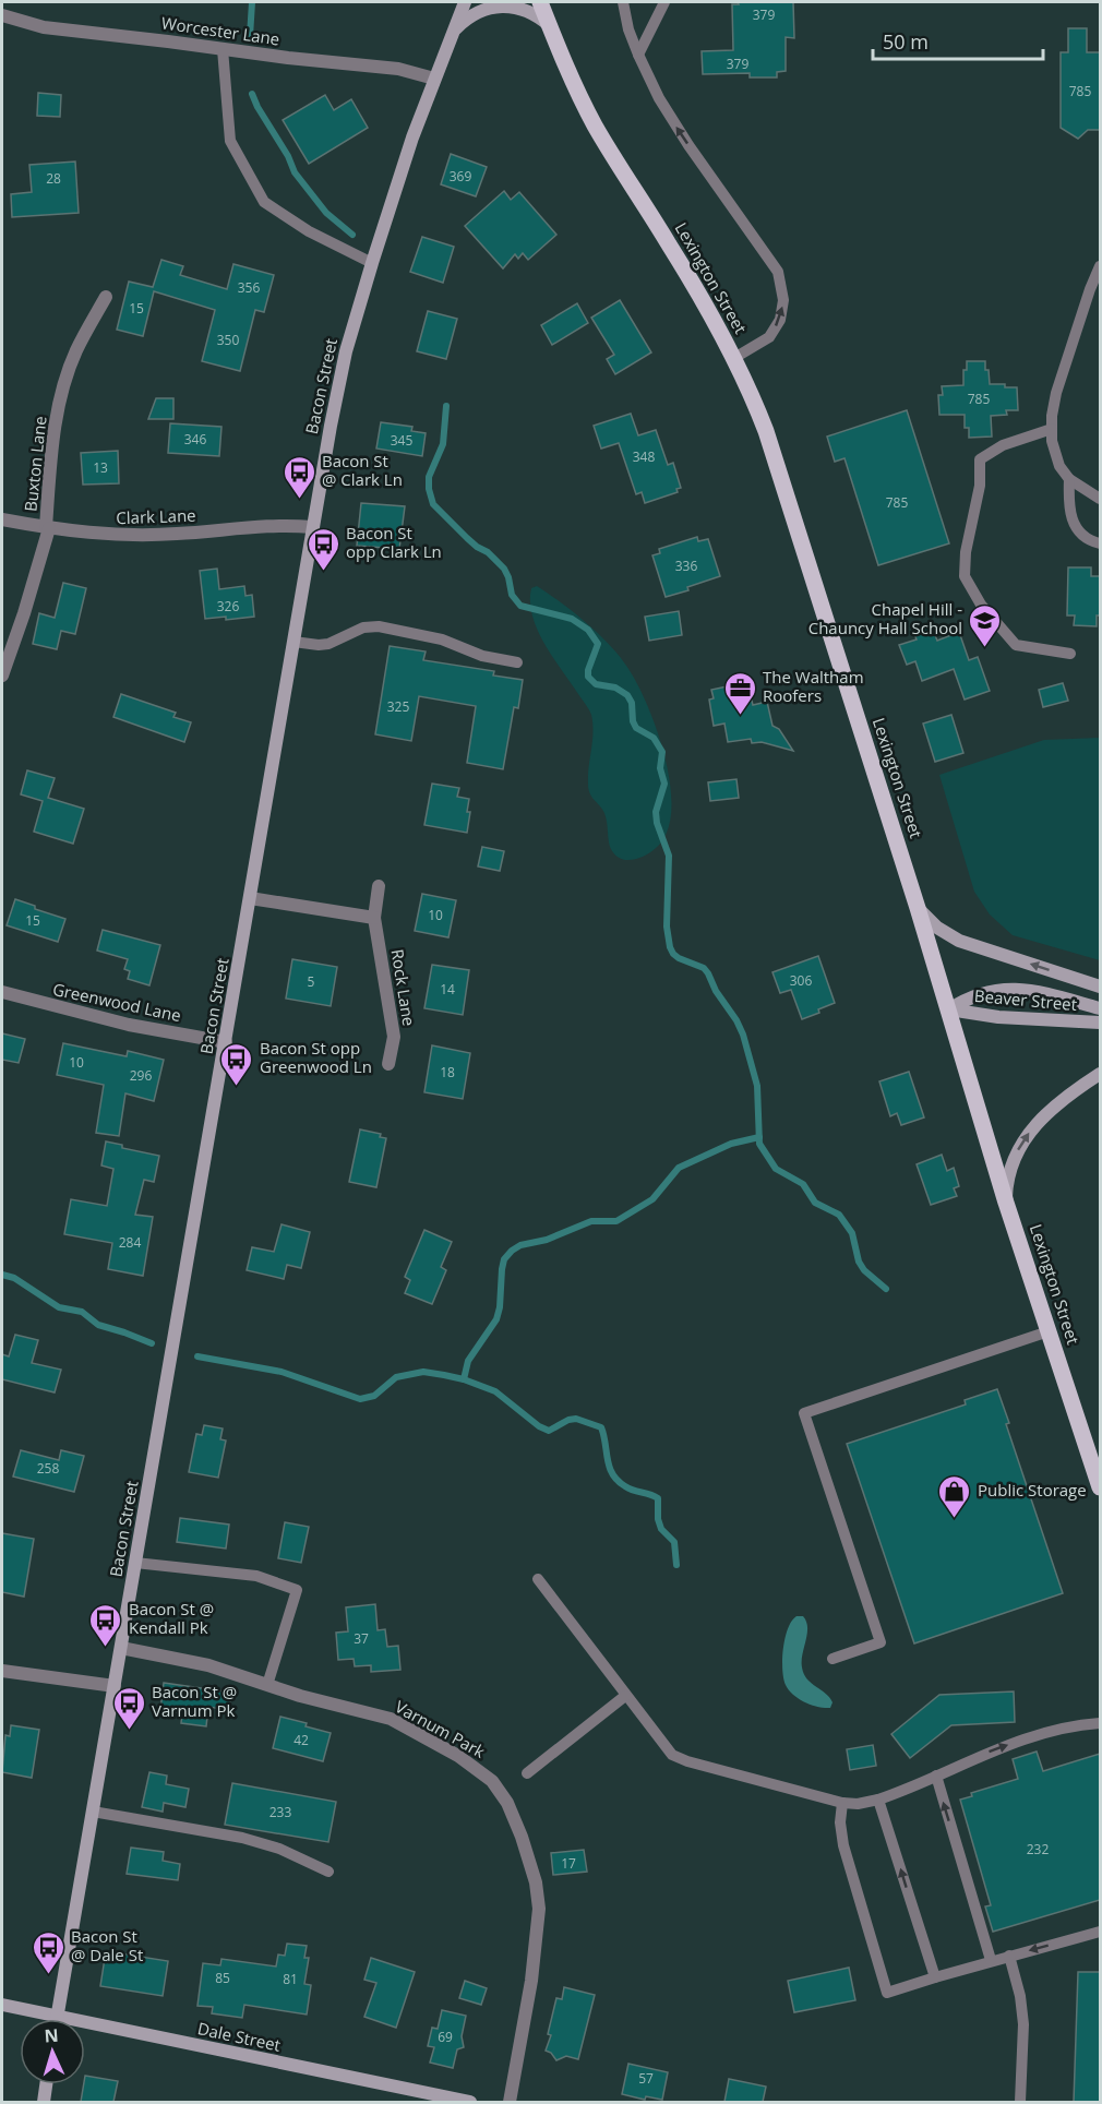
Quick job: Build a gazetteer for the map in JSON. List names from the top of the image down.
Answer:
{
  "streets": {
    "main road": [
      "Lexington Street",
      "Bacon Street",
      "Beaver Street",
      "Dale Street"
    ],
    "street": [
      "Worcester Lane",
      "Buxton Lane",
      "Clark Lane",
      "Rock Lane",
      "Greenwood Lane",
      "Varnum Park"
    ]
  },
  "crossings": [
    ["Worcester Lane", "Bacon Street"],
    ["Lexington Street", "Beaver Street"],
    ["Bacon Street", "Clark Lane"],
    ["Bacon Street", "Greenwood Lane"],
    ["Bacon Street", "Varnum Park"],
    ["Bacon Street", "Dale Street"],
    ["Buxton Lane", "Clark Lane"]
  ],
  "places": {
    "bus stop": [
      "Bacon St @ Clark Ln",
      "Bacon St opp Clark Ln",
      "Bacon St opp Greenwood Ln",
      "Bacon St @ Kendall Pk",
      "Bacon St @ Varnum Pk",
      "Bacon St @ Dale St"
    ],
    "school or university": ["Chapel Hill - Chauncy Hall School"],
    "office": ["The Waltham Roofers"],
    "shop": ["Public Storage"]
  },
  "house_numbers": [
    "379",
    "379",
    "785",
    "369",
    "28",
    "356",
    "15",
    "350",
    "785",
    "346",
    "345",
    "348",
    "13",
    "785",
    "336",
    "326",
    "325",
    "10",
    "15",
    "306",
    "5",
    "14",
    "10",
    "18",
    "296",
    "284",
    "258",
    "37",
    "42",
    "233",
    "232",
    "17",
    "85",
    "81",
    "69",
    "57"
  ],
  "scale_bar": "50 m",
  "north": "top"
}
